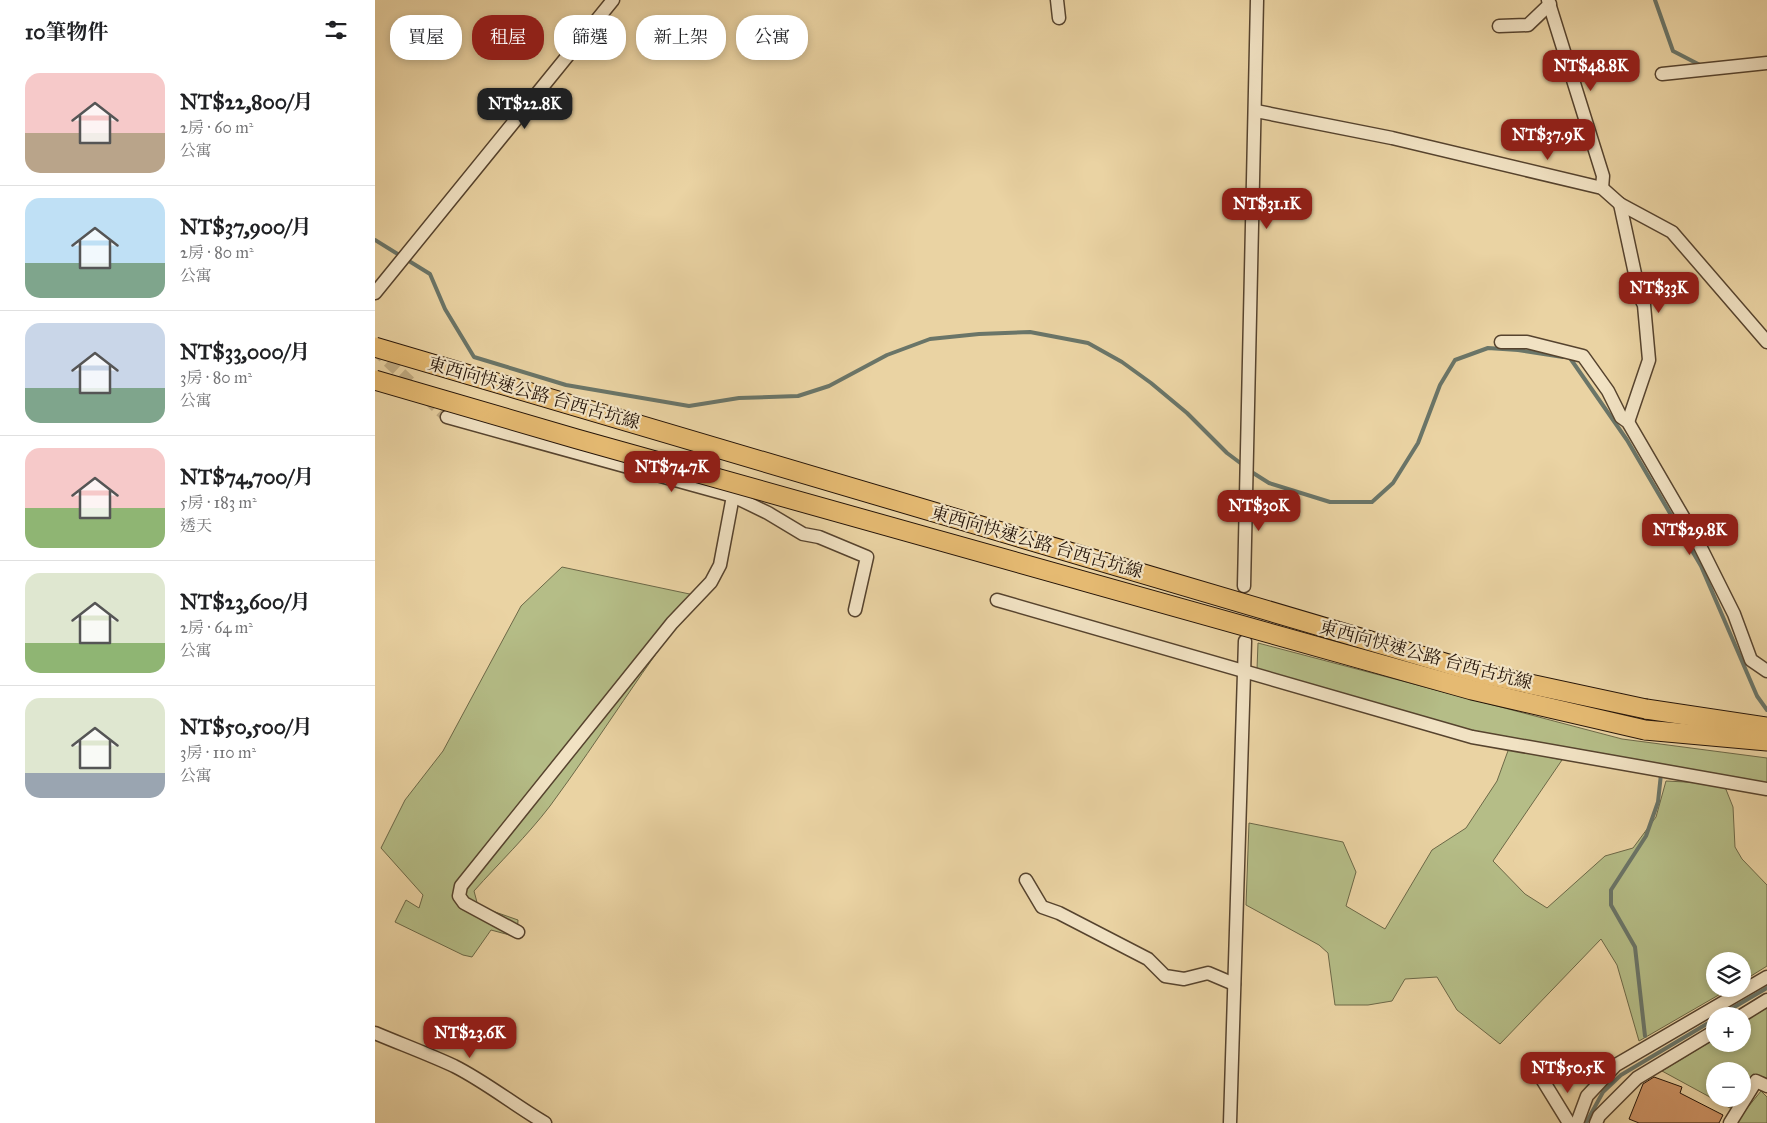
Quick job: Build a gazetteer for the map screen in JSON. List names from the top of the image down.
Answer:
{
  "streets": {
    "highway": ["東西向快速公路 台西古坑線"]
  },
  "page": {
    "heading": "10筆物件",
    "chip": [
      "買屋",
      "租屋",
      "篩選",
      "新上架",
      "公寓"
    ],
    "price": [
      "NT$48.8K",
      "NT$22.8K",
      "NT$37.9K",
      "NT$31.1K",
      "NT$33K",
      "NT$74.7K",
      "NT$30K",
      "NT$29.8K",
      "NT$23.6K",
      "NT$50.5K"
    ],
    "list": [
      {
        "name": "NT$22,800/月",
        "note": "2房 · 60 m² · 公寓"
      },
      {
        "name": "NT$37,900/月",
        "note": "2房 · 80 m² · 公寓"
      },
      {
        "name": "NT$33,000/月",
        "note": "3房 · 80 m² · 公寓"
      },
      {
        "name": "NT$74,700/月",
        "note": "5房 · 183 m² · 透天"
      },
      {
        "name": "NT$23,600/月",
        "note": "2房 · 64 m² · 公寓"
      },
      {
        "name": "NT$50,500/月",
        "note": "3房 · 110 m² · 公寓"
      }
    ],
    "map_buttons": ["+", "−"]
  }
}
